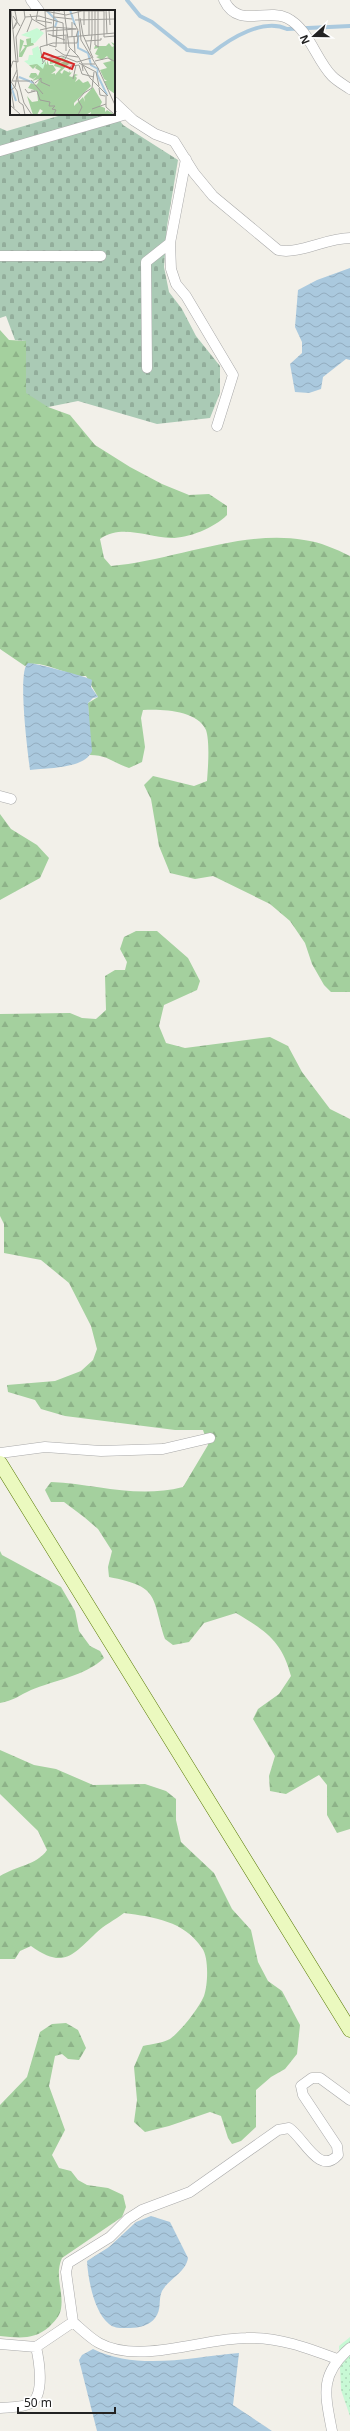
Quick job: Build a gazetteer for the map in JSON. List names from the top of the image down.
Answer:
{
  "scale_bar": "50 m",
  "north": "left"
}
